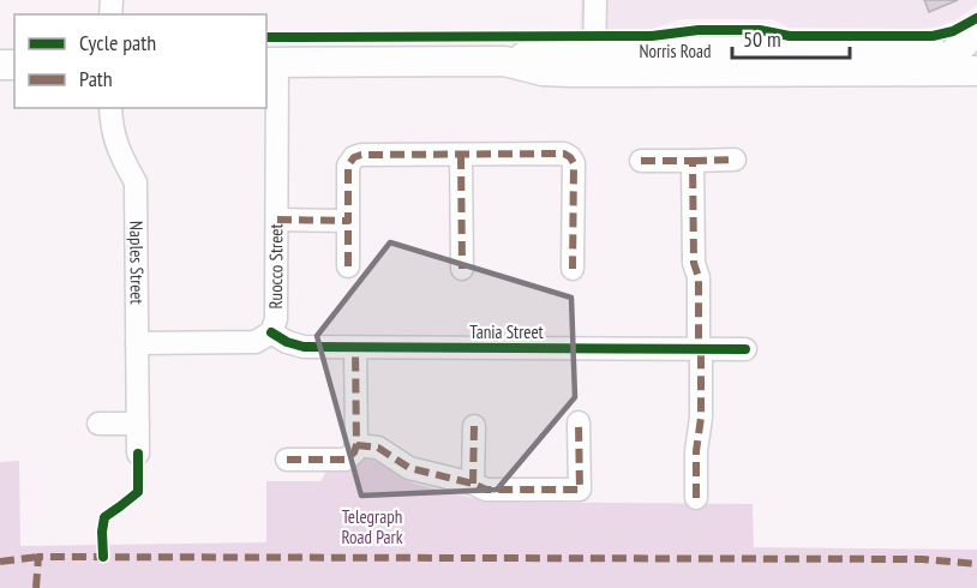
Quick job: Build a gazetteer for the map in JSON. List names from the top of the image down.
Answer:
{
  "streets": {
    "main road": ["Norris Road"],
    "street": ["Naples Street", "Ruocco Street", "Tania Street"]
  },
  "crossings": [
    ["Norris Road", "Ruocco Street"],
    ["Naples Street", "Ruocco Street"],
    ["Ruocco Street", "Tania Street"]
  ],
  "parks": ["Telegraph Road Park"],
  "legend": ["Cycle path", "Path"],
  "scale_bar": "50 m"
}
